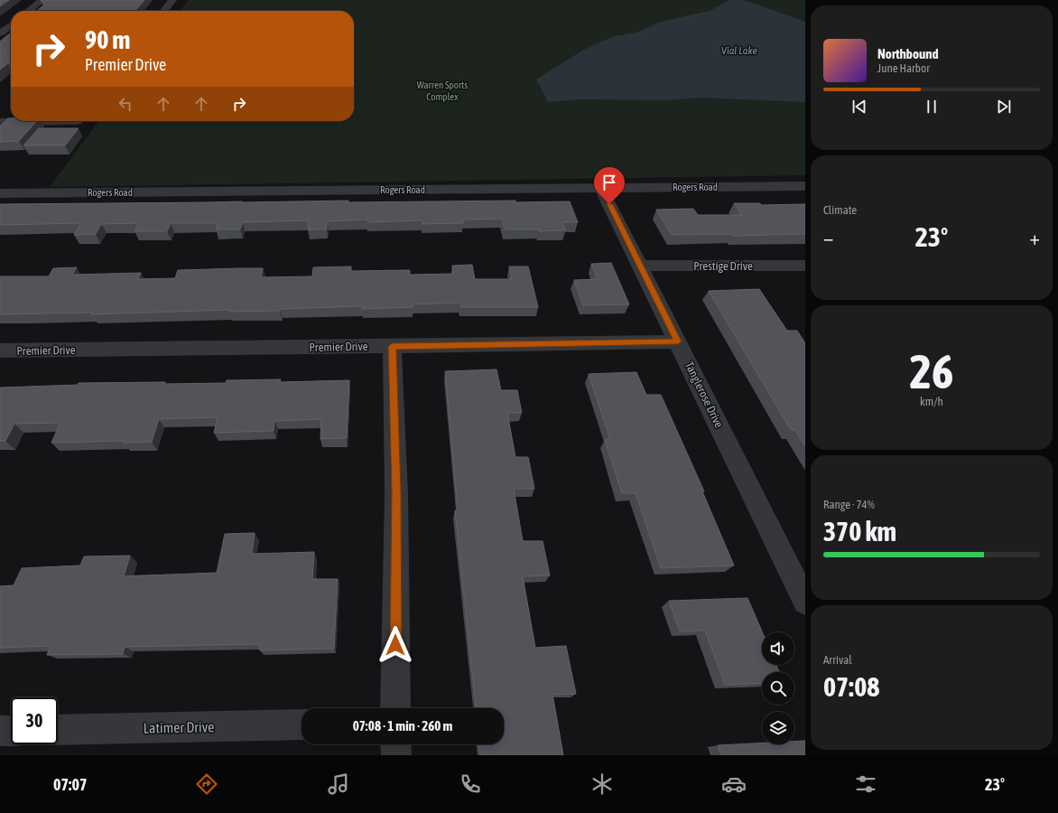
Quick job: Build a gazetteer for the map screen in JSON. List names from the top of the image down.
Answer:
{
  "streets": {
    "street": [
      "Rogers Road",
      "Prestige Drive",
      "Premier Drive",
      "Tanglerose Drive",
      "Latimer Drive"
    ]
  },
  "crossings": [
    ["Rogers Road", "Tanglerose Drive"],
    ["Prestige Drive", "Tanglerose Drive"],
    ["Premier Drive", "Tanglerose Drive"]
  ],
  "water": ["Vial Lake"],
  "parks": ["Warren Sports Complex"],
  "page": {
    "turn": ["90 m", "Premier Drive"],
    "song": ["Northbound", "June Harbor"],
    "tile": [
      "Climate",
      ["26", "km/h"],
      ["Range · 74%", "370 km"],
      ["Arrival", "07:08"]
    ],
    "heat": ["−", "23°", "+"],
    "limit": "30",
    "trip": "07:08 · 1 min · 260 m",
    "tabs": ["07:07", "23°"]
  }
}
